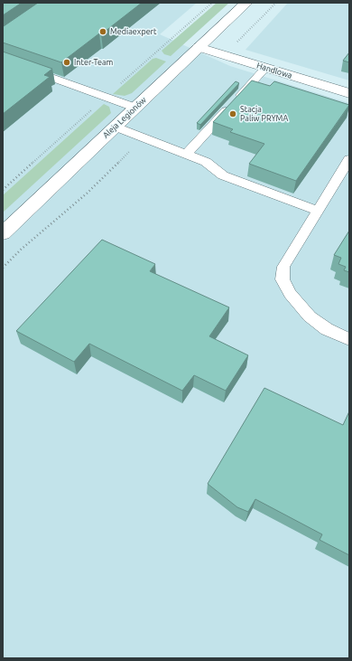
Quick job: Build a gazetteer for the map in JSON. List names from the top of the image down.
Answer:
{
  "streets": {
    "main road": ["Handlowa", "Aleja Legionów"]
  },
  "crossings": [
    ["Handlowa", "Aleja Legionów"]
  ],
  "places": ["Mediaexpert", "Inter-Team", "Stacja Paliw PRYMA"]
}
